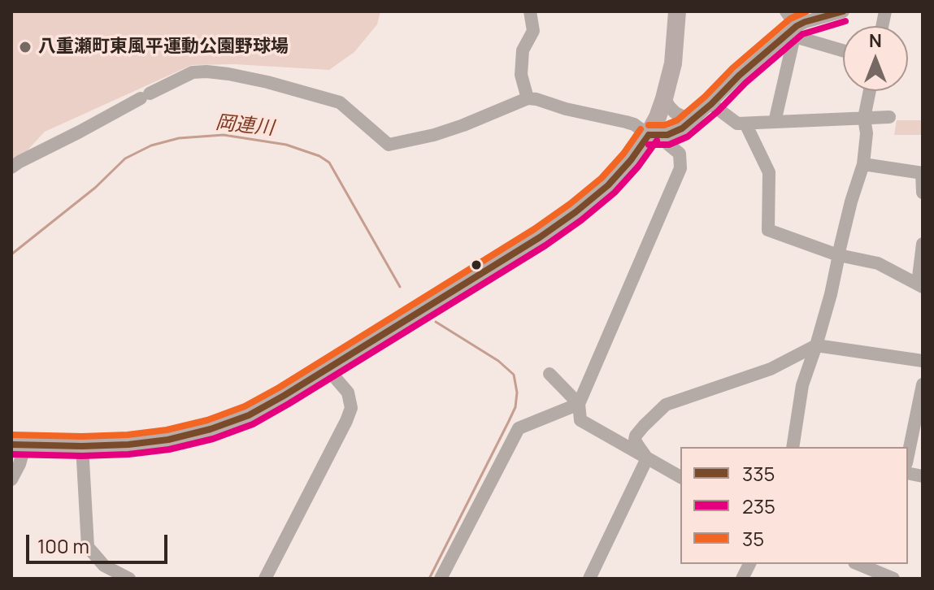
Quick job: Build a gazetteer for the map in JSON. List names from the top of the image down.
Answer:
{
  "water": ["岡連川"],
  "places": ["八重瀬町東風平運動公園野球場"],
  "lines": ["transit line 335", "transit line 35", "transit line 235"],
  "legend": ["335", "235", "35"],
  "scale_bar": "100 m",
  "north": "top"
}
